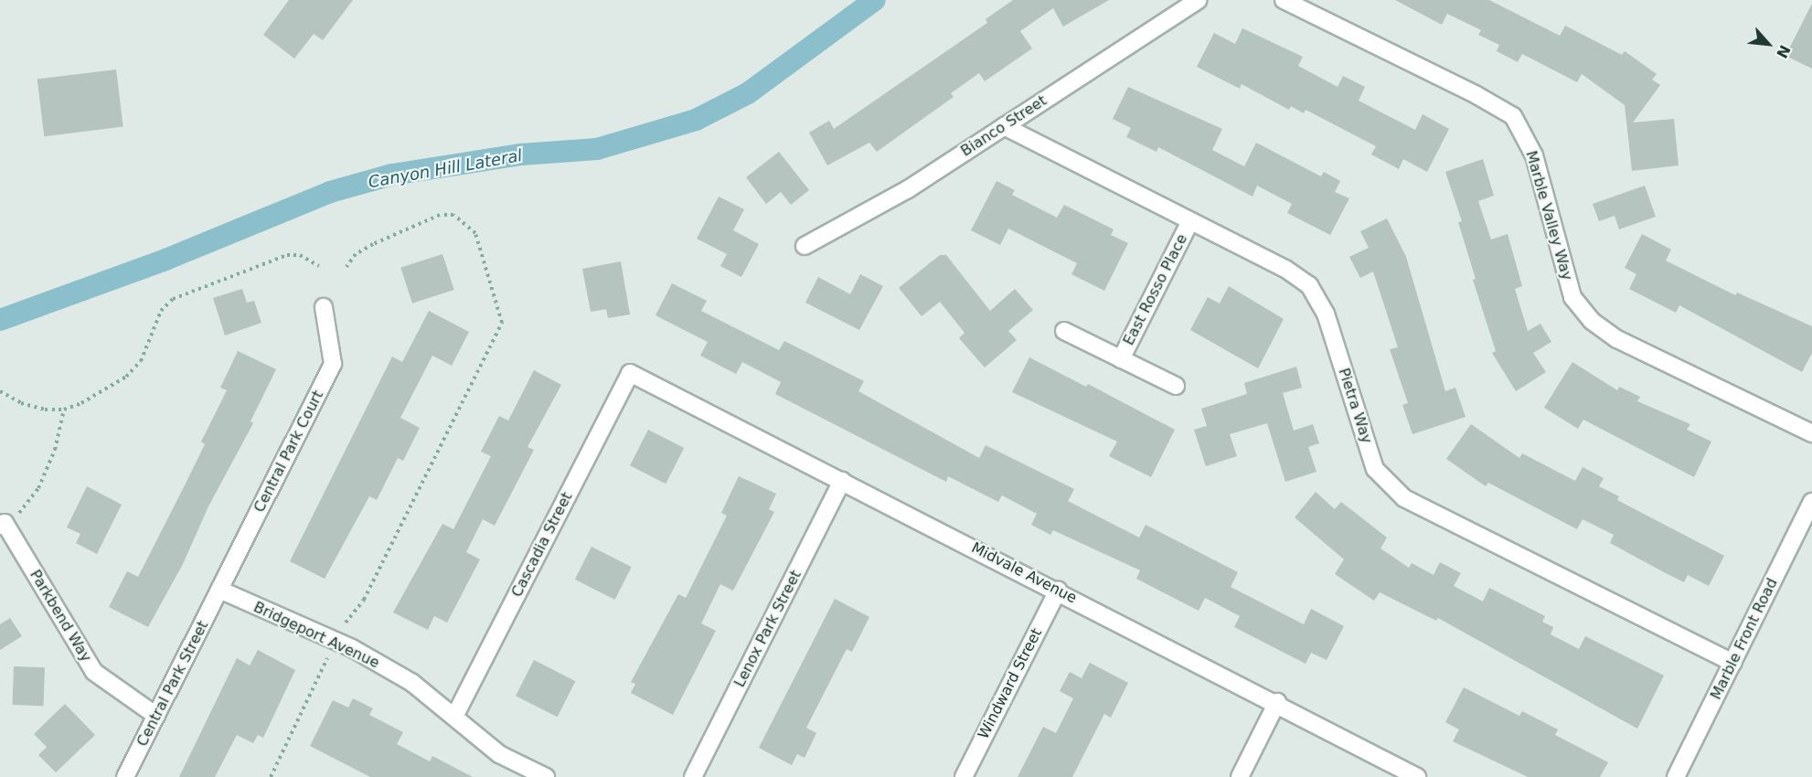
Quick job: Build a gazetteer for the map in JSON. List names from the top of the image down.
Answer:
{
  "streets": {
    "street": [
      "Bianco Street",
      "Marble Valley Way",
      "East Rosso Place",
      "Pietra Way",
      "Central Park Court",
      "Cascadia Street",
      "Midvale Avenue",
      "Parkbend Way",
      "Lenox Park Street",
      "Bridgeport Avenue",
      "Marble Front Road",
      "Central Park Street",
      "Windward Street"
    ]
  },
  "crossings": [
    ["Bianco Street", "Pietra Way"],
    ["East Rosso Place", "Pietra Way"],
    ["Pietra Way", "Marble Front Road"],
    ["Central Park Court", "Bridgeport Avenue"],
    ["Central Park Court", "Central Park Street"],
    ["Cascadia Street", "Midvale Avenue"],
    ["Cascadia Street", "Bridgeport Avenue"],
    ["Midvale Avenue", "Lenox Park Street"],
    ["Midvale Avenue", "Windward Street"],
    ["Parkbend Way", "Central Park Street"],
    ["Bridgeport Avenue", "Central Park Street"]
  ],
  "water": ["Canyon Hill Lateral"],
  "north": "bottom right"
}
